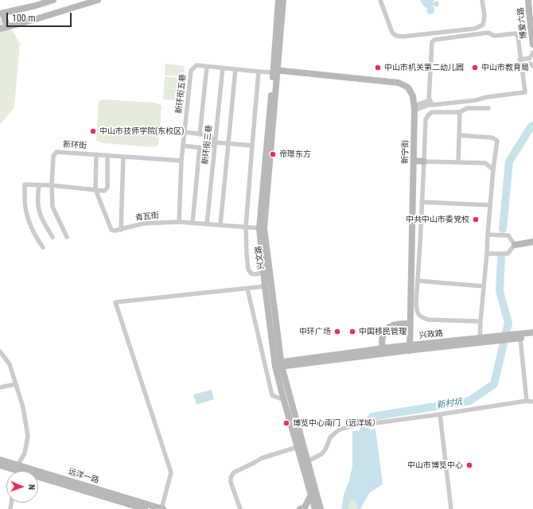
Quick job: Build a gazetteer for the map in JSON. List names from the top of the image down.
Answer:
{
  "streets": {
    "street": [
      "博爱六路",
      "新环街五巷",
      "新环街三巷",
      "新环街",
      "新宁街",
      "青瓦街",
      "兴文路",
      "兴政路",
      "远洋一路"
    ]
  },
  "crossings": [
    ["新环街五巷", "新环街三巷"],
    ["新环街五巷", "新环街"],
    ["新环街五巷", "新宁街"],
    ["新环街五巷", "青瓦街"],
    ["新环街五巷", "兴文路"],
    ["新环街三巷", "青瓦街"],
    ["新宁街", "兴文路"],
    ["新宁街", "兴政路"],
    ["青瓦街", "兴文路"],
    ["兴文路", "兴政路"]
  ],
  "water": ["新村坑"],
  "places": [
    "中山市机关第二幼儿园",
    "中山市教育局",
    "中山市技师学院(东校区)",
    "帝璟东方",
    "中共中山市委党校",
    "中环广场",
    "中国移民管理",
    "博览中心南门（远洋城）",
    "中山市博览中心"
  ],
  "scale_bar": "100 m",
  "north": "right"
}
